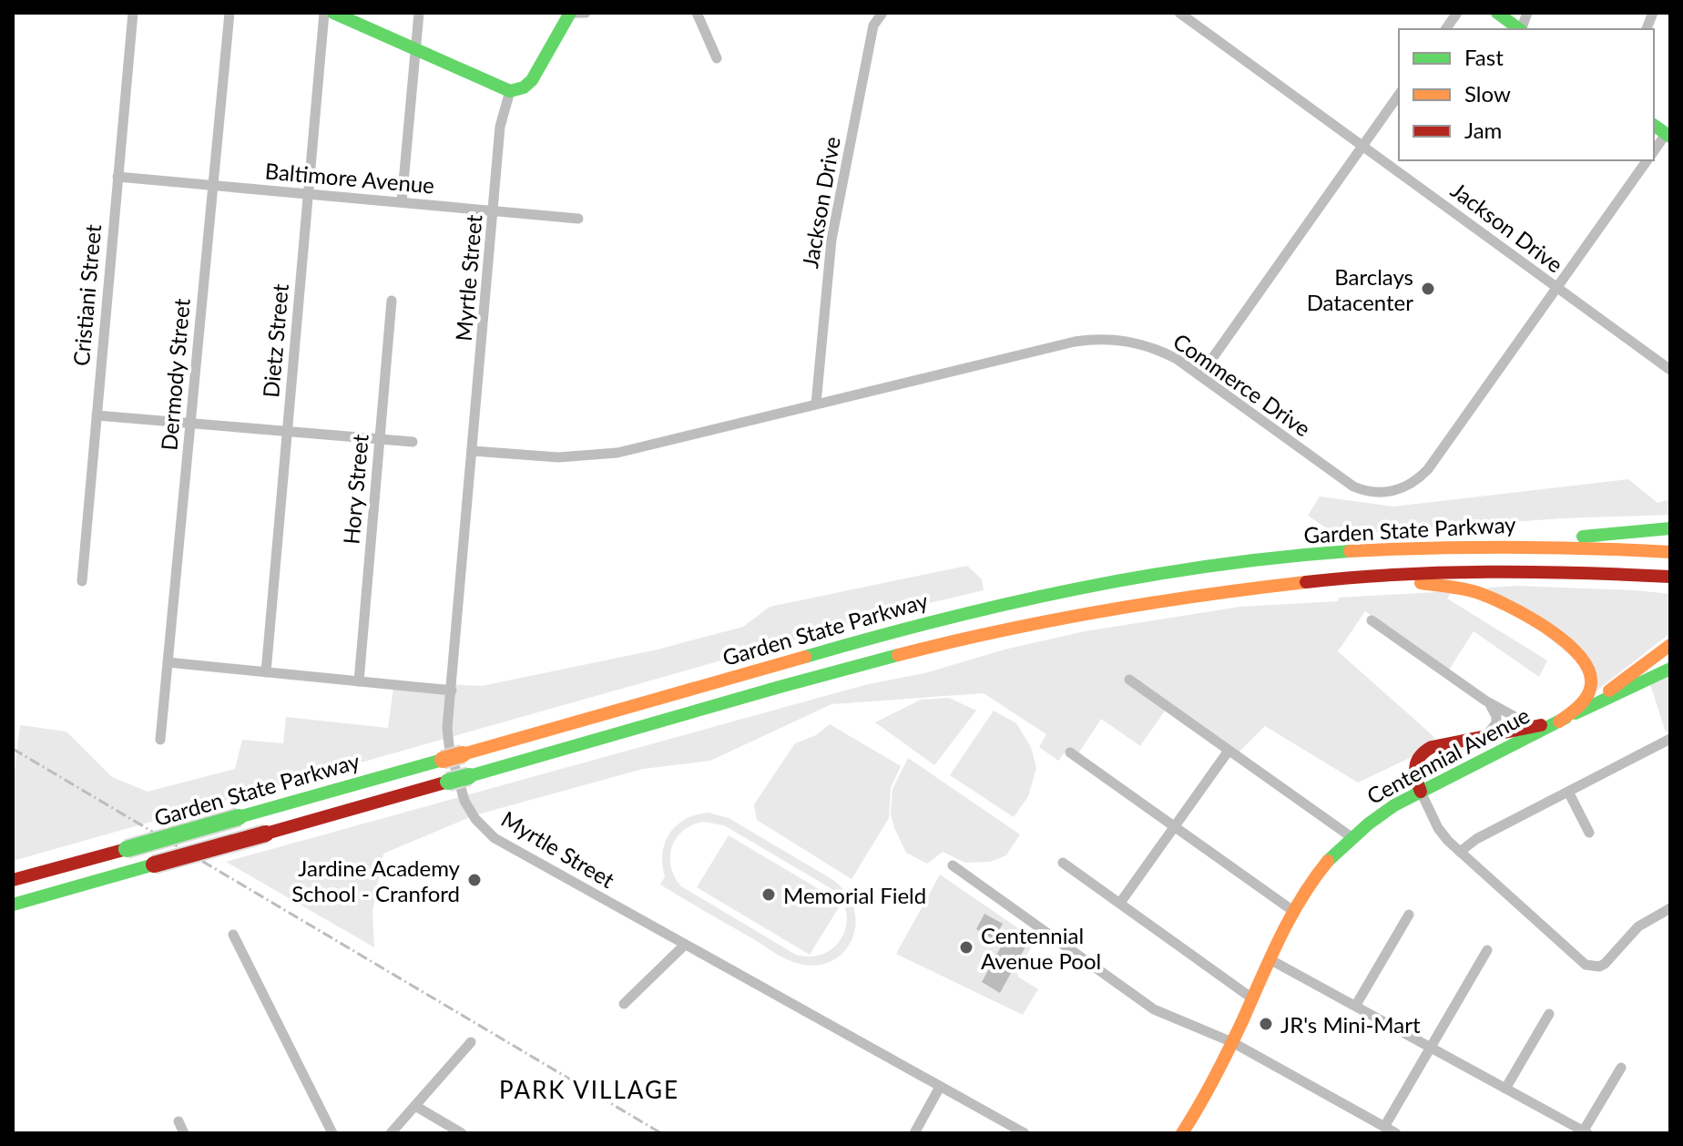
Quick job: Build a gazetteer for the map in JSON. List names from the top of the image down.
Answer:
{
  "streets": {
    "main road": ["Garden State Parkway", "Centennial Avenue"],
    "street": [
      "Baltimore Avenue",
      "Jackson Drive",
      "Myrtle Street",
      "Cristiani Street",
      "Dietz Street",
      "Dermody Street",
      "Commerce Drive",
      "Hory Street"
    ]
  },
  "crossings": [
    ["Baltimore Avenue", "Myrtle Street"],
    ["Baltimore Avenue", "Cristiani Street"],
    ["Baltimore Avenue", "Dietz Street"],
    ["Baltimore Avenue", "Dermody Street"],
    ["Jackson Drive", "Commerce Drive"],
    ["Myrtle Street", "Commerce Drive"]
  ],
  "districts": ["PARK VILLAGE"],
  "places": [
    "Barclays Datacenter",
    "Jardine Academy School - Cranford",
    "Memorial Field",
    "Centennial Avenue Pool",
    "JR's Mini-Mart"
  ],
  "legend": ["Fast", "Slow", "Jam"]
}
